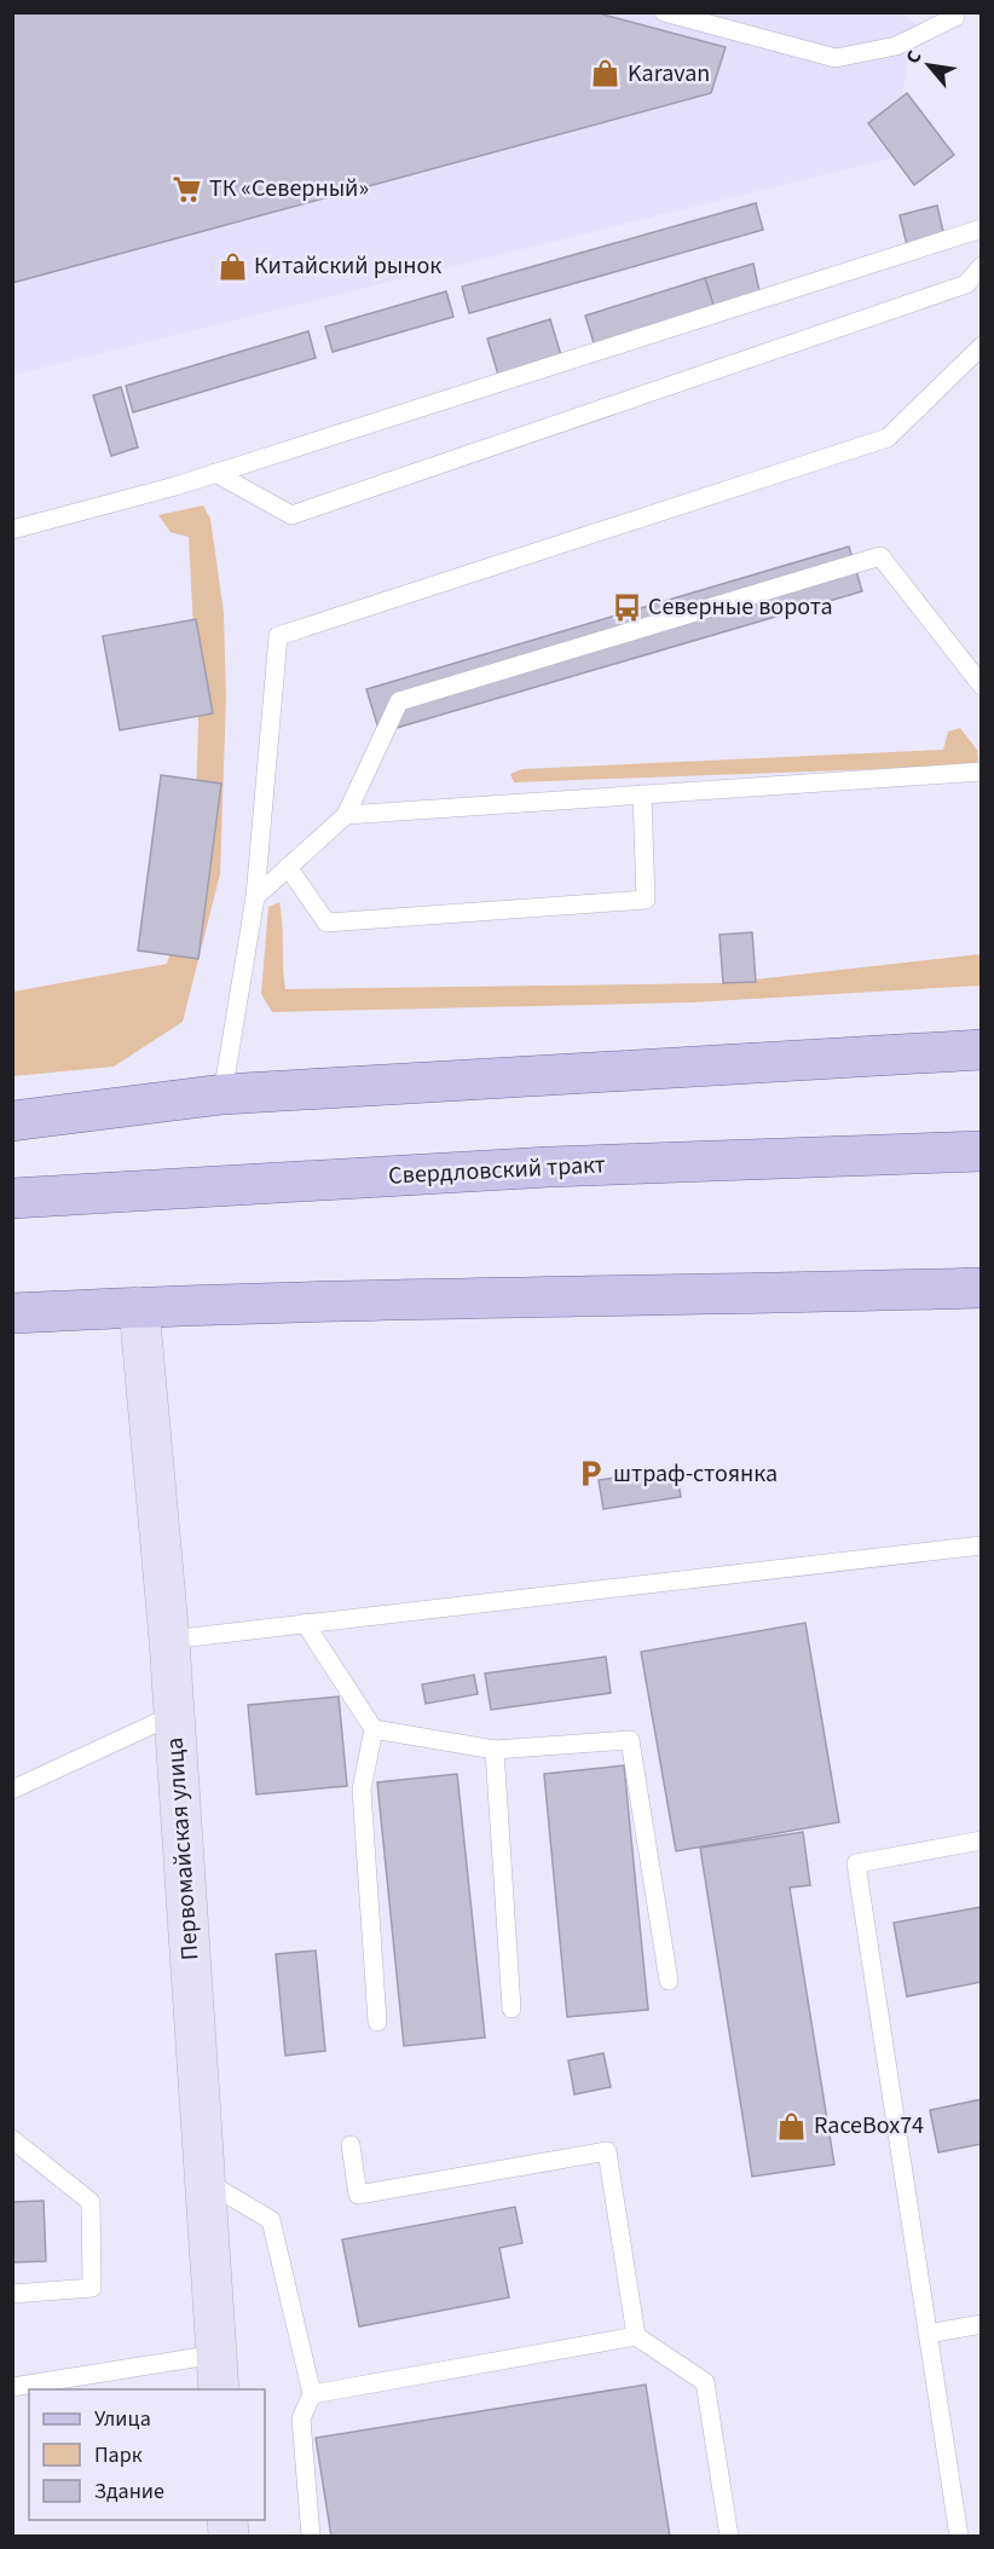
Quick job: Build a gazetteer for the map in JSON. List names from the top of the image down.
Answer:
{
  "streets": {
    "main road": ["Свердловский тракт"],
    "street": ["Первомайская улица"]
  },
  "places": {
    "shop": ["Karavan", "Китайский рынок", "RaceBox74"],
    "supermarket": ["ТК «Северный»"],
    "bus stop": ["Северные ворота"],
    "parking": ["штраф-стоянка"]
  },
  "legend": ["Улица", "Парк", "Здание"],
  "north": "top left"
}
